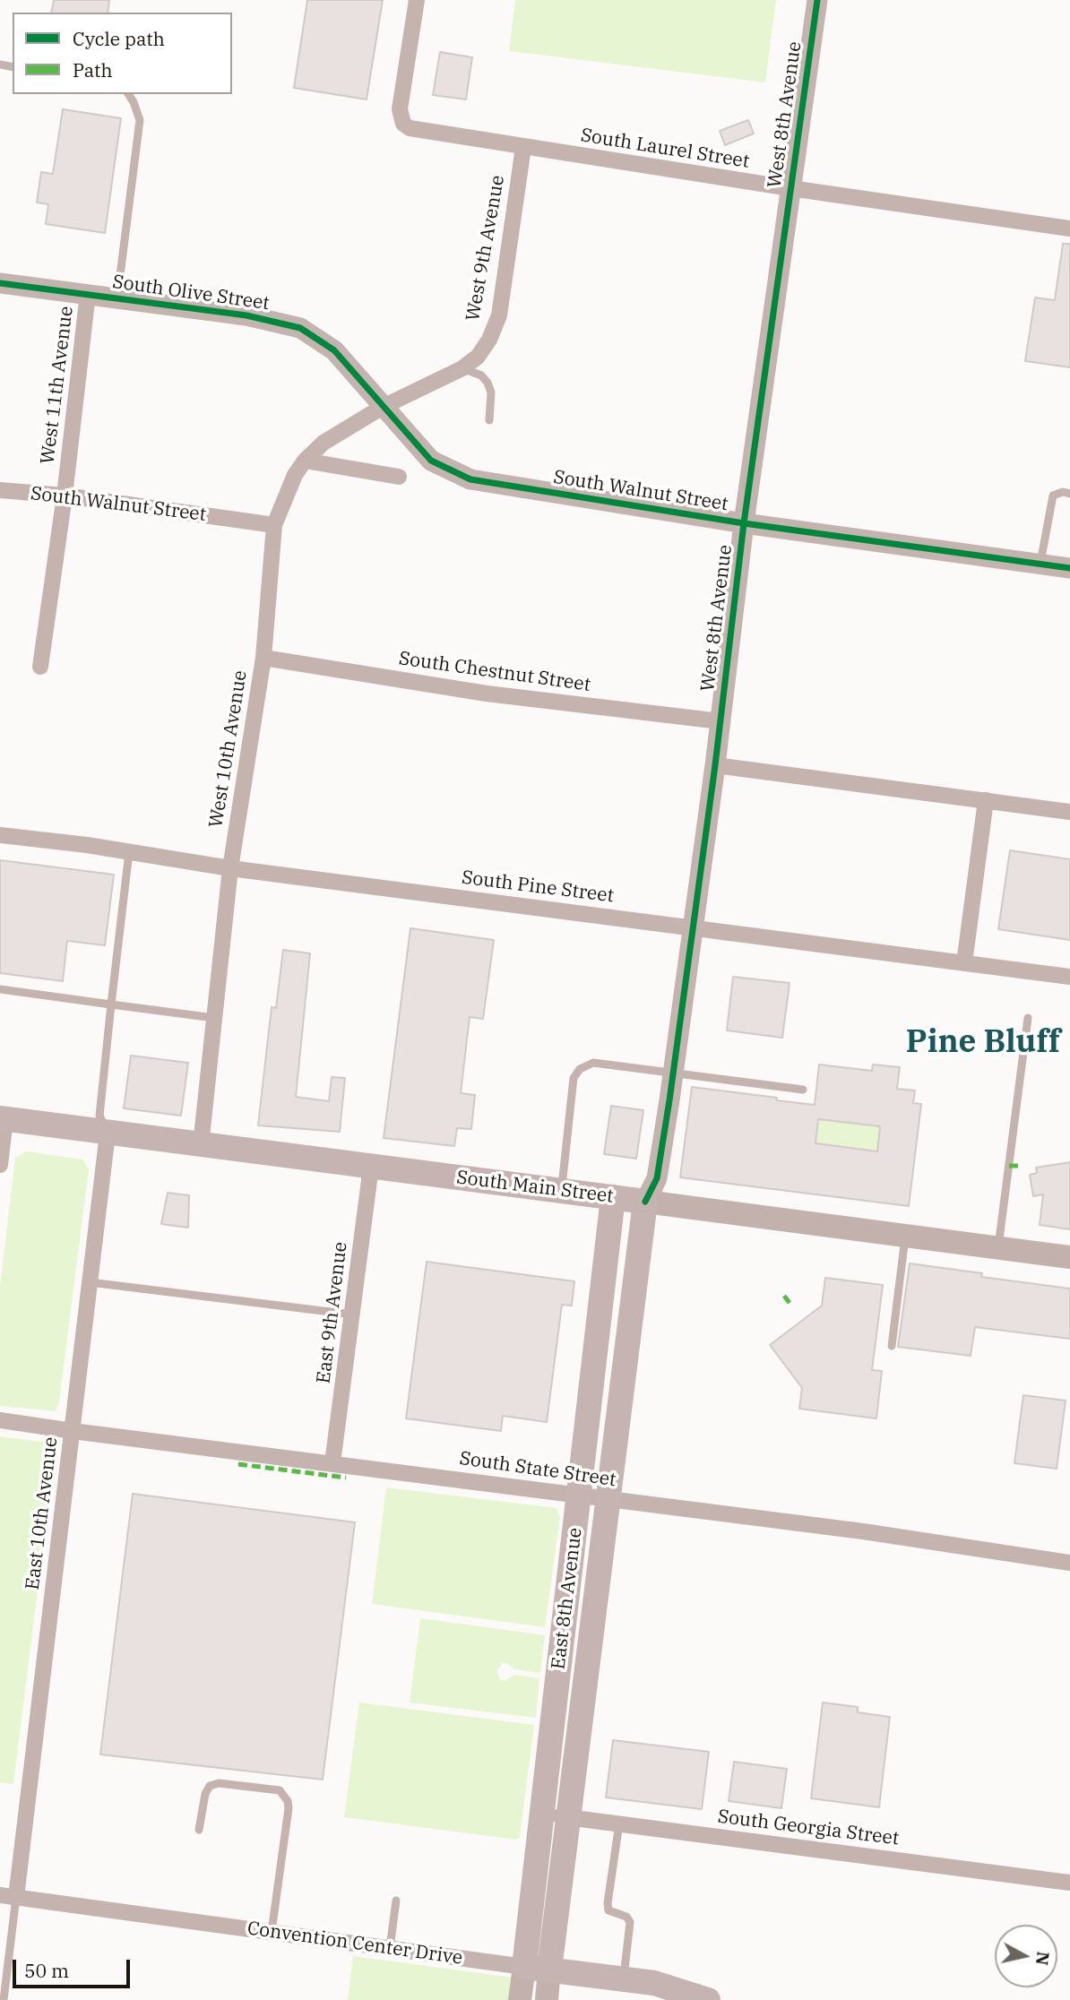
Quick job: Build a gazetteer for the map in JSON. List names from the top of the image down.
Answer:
{
  "streets": {
    "main road": ["South Main Street", "East 8th Avenue", "Convention Center Drive"],
    "street": [
      "West 8th Avenue",
      "South Laurel Street",
      "West 9th Avenue",
      "South Olive Street",
      "West 11th Avenue",
      "South Walnut Street",
      "South Chestnut Street",
      "West 10th Avenue",
      "South Pine Street",
      "East 9th Avenue",
      "South State Street",
      "East 10th Avenue",
      "South Georgia Street"
    ]
  },
  "crossings": [
    ["West 8th Avenue", "South Laurel Street"],
    ["West 8th Avenue", "South Walnut Street"],
    ["West 8th Avenue", "South Chestnut Street"],
    ["West 8th Avenue", "South Pine Street"],
    ["West 8th Avenue", "South Main Street"],
    ["West 8th Avenue", "East 8th Avenue"],
    ["South Laurel Street", "West 9th Avenue"],
    ["West 9th Avenue", "South Olive Street"],
    ["West 9th Avenue", "South Walnut Street"],
    ["West 9th Avenue", "West 10th Avenue"],
    ["South Olive Street", "West 11th Avenue"],
    ["South Olive Street", "South Walnut Street"],
    ["South Olive Street", "West 10th Avenue"],
    ["West 11th Avenue", "South Walnut Street"],
    ["South Walnut Street", "West 10th Avenue"],
    ["South Chestnut Street", "West 10th Avenue"],
    ["West 10th Avenue", "South Pine Street"],
    ["West 10th Avenue", "South Main Street"],
    ["South Main Street", "East 9th Avenue"],
    ["South Main Street", "East 10th Avenue"],
    ["South Main Street", "East 8th Avenue"],
    ["East 9th Avenue", "South State Street"],
    ["South State Street", "East 10th Avenue"],
    ["South State Street", "East 8th Avenue"],
    ["East 10th Avenue", "Convention Center Drive"],
    ["East 8th Avenue", "South Georgia Street"],
    ["East 8th Avenue", "Convention Center Drive"]
  ],
  "districts": ["Pine Bluff"],
  "legend": ["Cycle path", "Path"],
  "scale_bar": "50 m",
  "north": "right"
}
